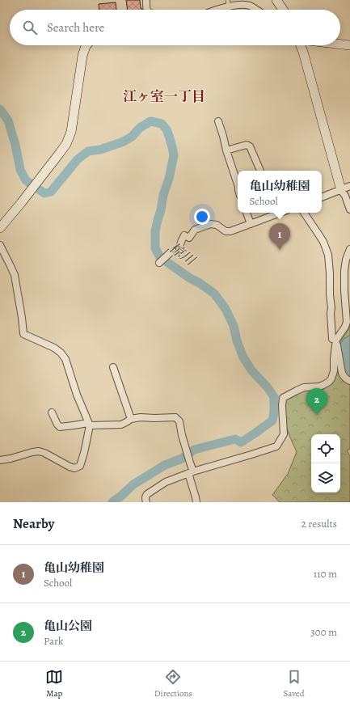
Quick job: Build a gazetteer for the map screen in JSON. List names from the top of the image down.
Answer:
{
  "districts": ["江ヶ室一丁目"],
  "water": ["椋川"],
  "page": {
    "search": "Search here",
    "popup": ["亀山幼稚園", "School"],
    "pins": ["1", "2"],
    "heading": ["Nearby", "2 results"],
    "list": [
      {
        "mark": "1",
        "name": "亀山幼稚園",
        "note": "School",
        "value": "110 m"
      },
      {
        "mark": "2",
        "name": "亀山公園",
        "note": "Park",
        "value": "300 m"
      }
    ],
    "nav": ["Map", "Directions", "Saved"]
  }
}
